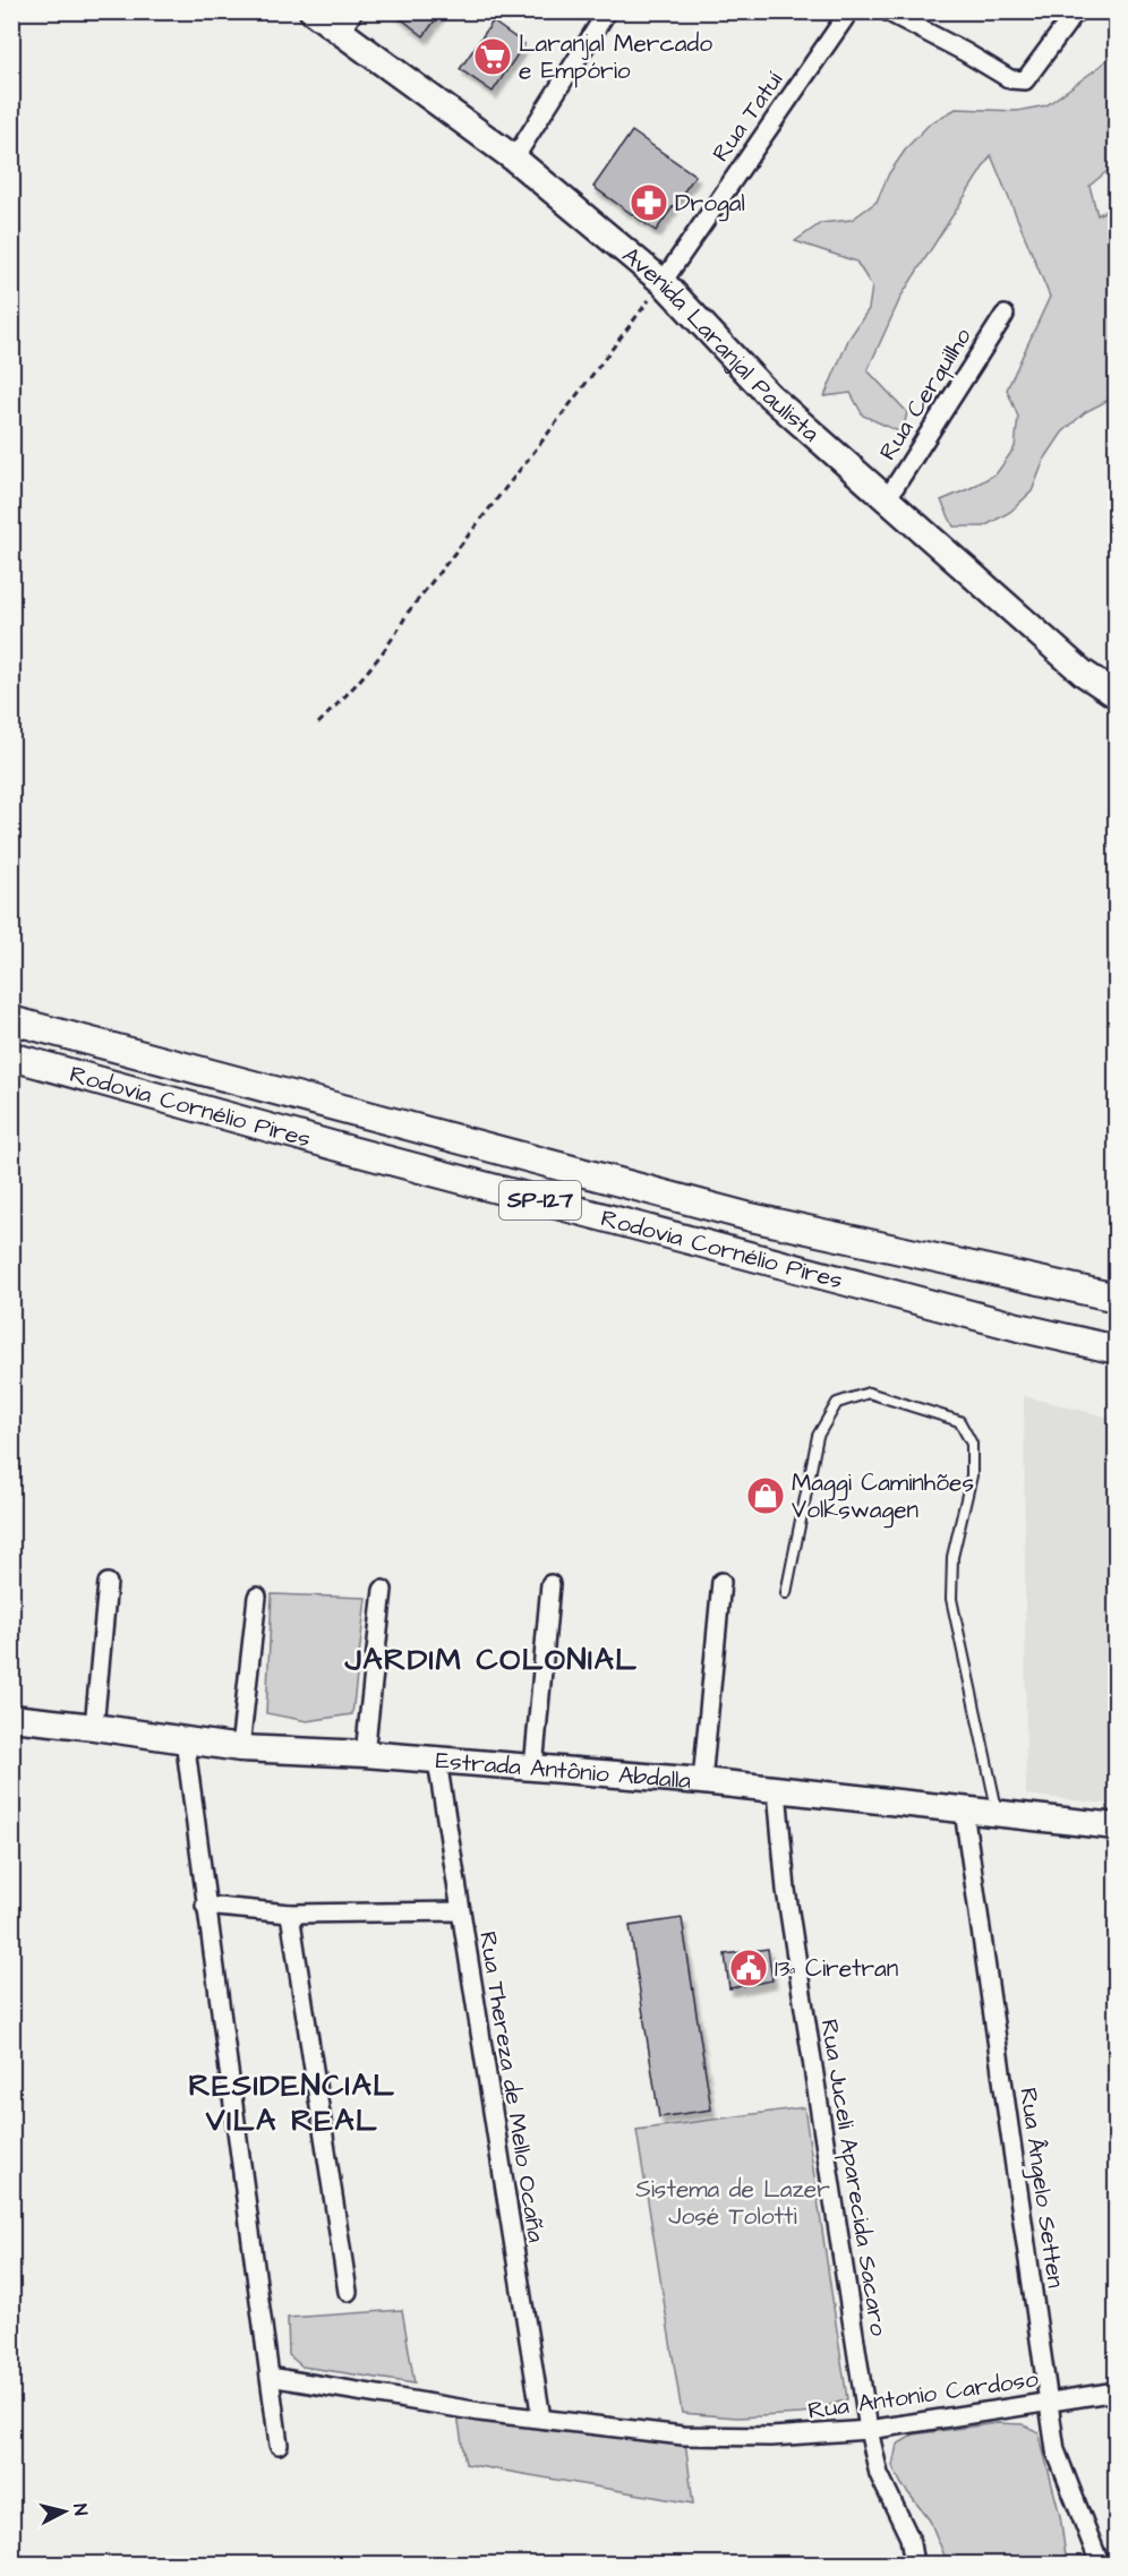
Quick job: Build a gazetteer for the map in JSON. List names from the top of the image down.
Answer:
{
  "streets": {
    "main road": ["Rodovia Cornélio Pires", "SP-127"],
    "street": [
      "Rua Tatuí",
      "Avenida Laranjal Paulista",
      "Rua Cerquilho",
      "Estrada Antônio Abdalla",
      "Rua Thereza de Mello Ocaña",
      "Rua Juceli Aparecida Sacaro",
      "Rua Ângelo Setten",
      "Rua Antonio Cardoso"
    ]
  },
  "crossings": [
    ["Rua Tatuí", "Avenida Laranjal Paulista"],
    ["Avenida Laranjal Paulista", "Rua Cerquilho"],
    ["Estrada Antônio Abdalla", "Rua Thereza de Mello Ocaña"],
    ["Estrada Antônio Abdalla", "Rua Juceli Aparecida Sacaro"],
    ["Estrada Antônio Abdalla", "Rua Ângelo Setten"],
    ["Rua Thereza de Mello Ocaña", "Rua Antonio Cardoso"],
    ["Rua Juceli Aparecida Sacaro", "Rua Antonio Cardoso"],
    ["Rua Ângelo Setten", "Rua Antonio Cardoso"]
  ],
  "districts": ["JARDIM COLONIAL", "RESIDENCIAL VILA REAL"],
  "parks": ["Sistema de Lazer José Tolotti"],
  "places": {
    "supermarket": ["Laranjal Mercado e Empório"],
    "pharmacy": ["Drogal"],
    "shop": ["Maggi Caminhões Volkswagen"],
    "public building": ["13ª Ciretran"]
  },
  "north": "right"
}
